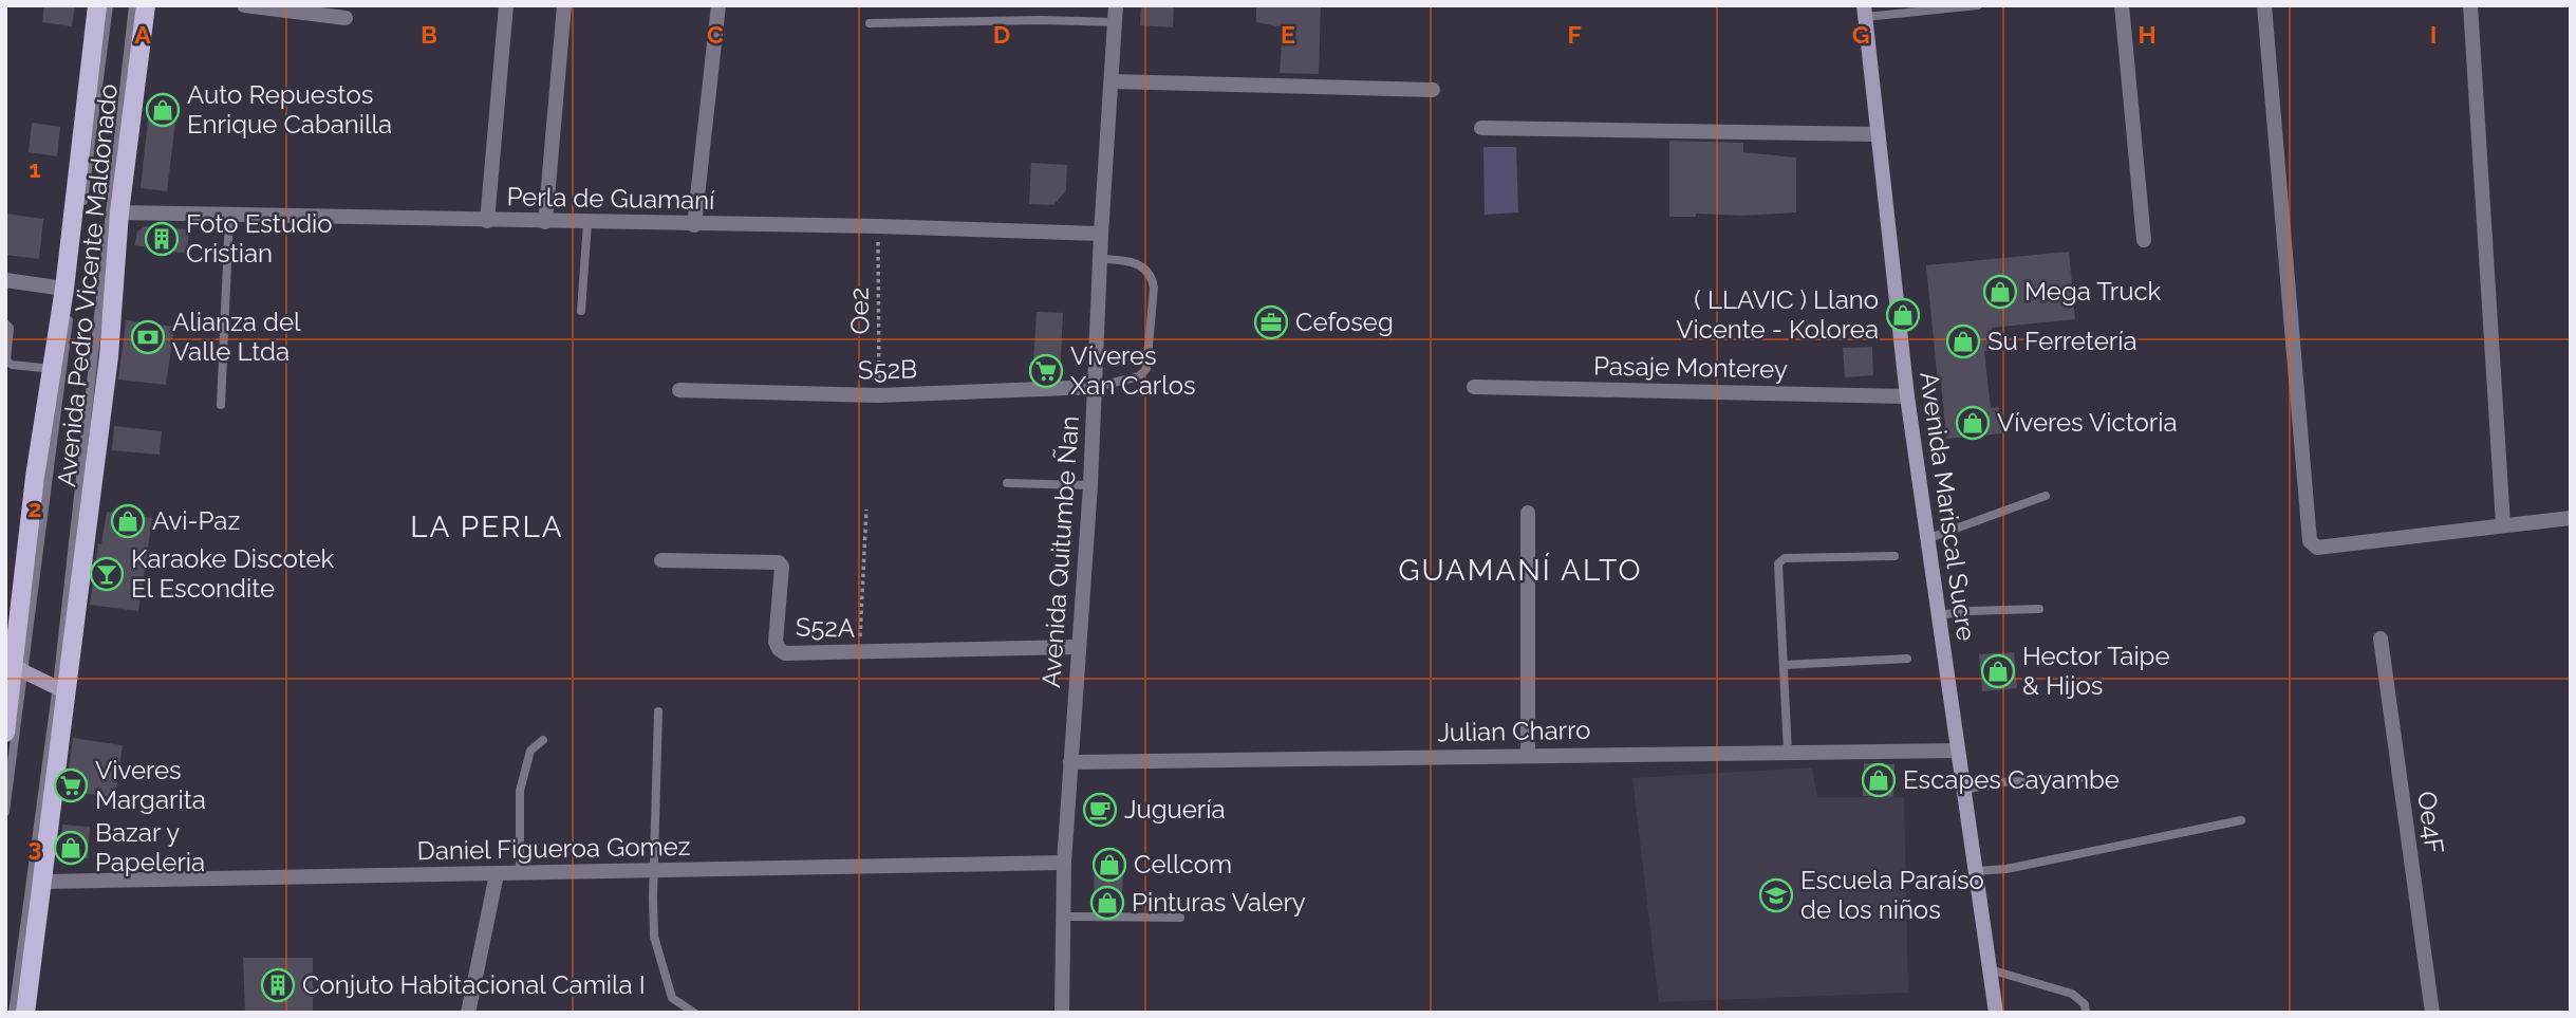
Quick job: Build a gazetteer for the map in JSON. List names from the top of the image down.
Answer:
{
  "streets": {
    "main road": ["Avenida Pedro Vicente Maldonado", "Avenida Mariscal Sucre"],
    "street": [
      "Perla de Guamaní",
      "Pasaje Monterey",
      "S52B",
      "Avenida Quitumbe Ñan",
      "S52A",
      "Julian Charro",
      "Oe4F",
      "Daniel Figueroa Gomez"
    ],
    "path": ["Oe2"]
  },
  "crossings": [
    ["Perla de Guamaní", "Avenida Pedro Vicente Maldonado"],
    ["Perla de Guamaní", "Oe2"],
    ["Perla de Guamaní", "Avenida Quitumbe Ñan"],
    ["Avenida Pedro Vicente Maldonado", "Daniel Figueroa Gomez"],
    ["Oe2", "S52B"],
    ["Pasaje Monterey", "Avenida Mariscal Sucre"],
    ["S52B", "Avenida Quitumbe Ñan"],
    ["Avenida Mariscal Sucre", "Julian Charro"],
    ["Avenida Quitumbe Ñan", "S52A"],
    ["Avenida Quitumbe Ñan", "Julian Charro"],
    ["Avenida Quitumbe Ñan", "Daniel Figueroa Gomez"]
  ],
  "districts": ["LA PERLA", "GUAMANÍ ALTO"],
  "places": {
    "shop": [
      "Auto Repuestos Enrique Cabanilla",
      "Mega Truck",
      "( LLAVIC ) Llano Vicente - Kolorea",
      "Su Ferretería",
      "Víveres Victoria",
      "Avi-Paz",
      "Hector Taipe & Hijos",
      "Escapes Cayambe",
      "Bazar y Papeleria",
      "Cellcom",
      "Pinturas Valery"
    ],
    "building": ["Foto Estudio Cristian", "Conjuto Habitacional Camila I"],
    "office": ["Cefoseg"],
    "bank": ["Alianza del Valle Ltda"],
    "supermarket": ["Víveres Xan Carlos", "Viveres Margarita"],
    "bar": ["Karaoke Discotek El Escondite"],
    "cafe": ["Juguería"],
    "school or university": ["Escuela Paraíso de los niños"]
  },
  "grid": {
    "columns": [
      "A",
      "B",
      "C",
      "D",
      "E",
      "F",
      "G",
      "H",
      "I"
    ],
    "rows": ["1", "2", "3"]
  }
}
